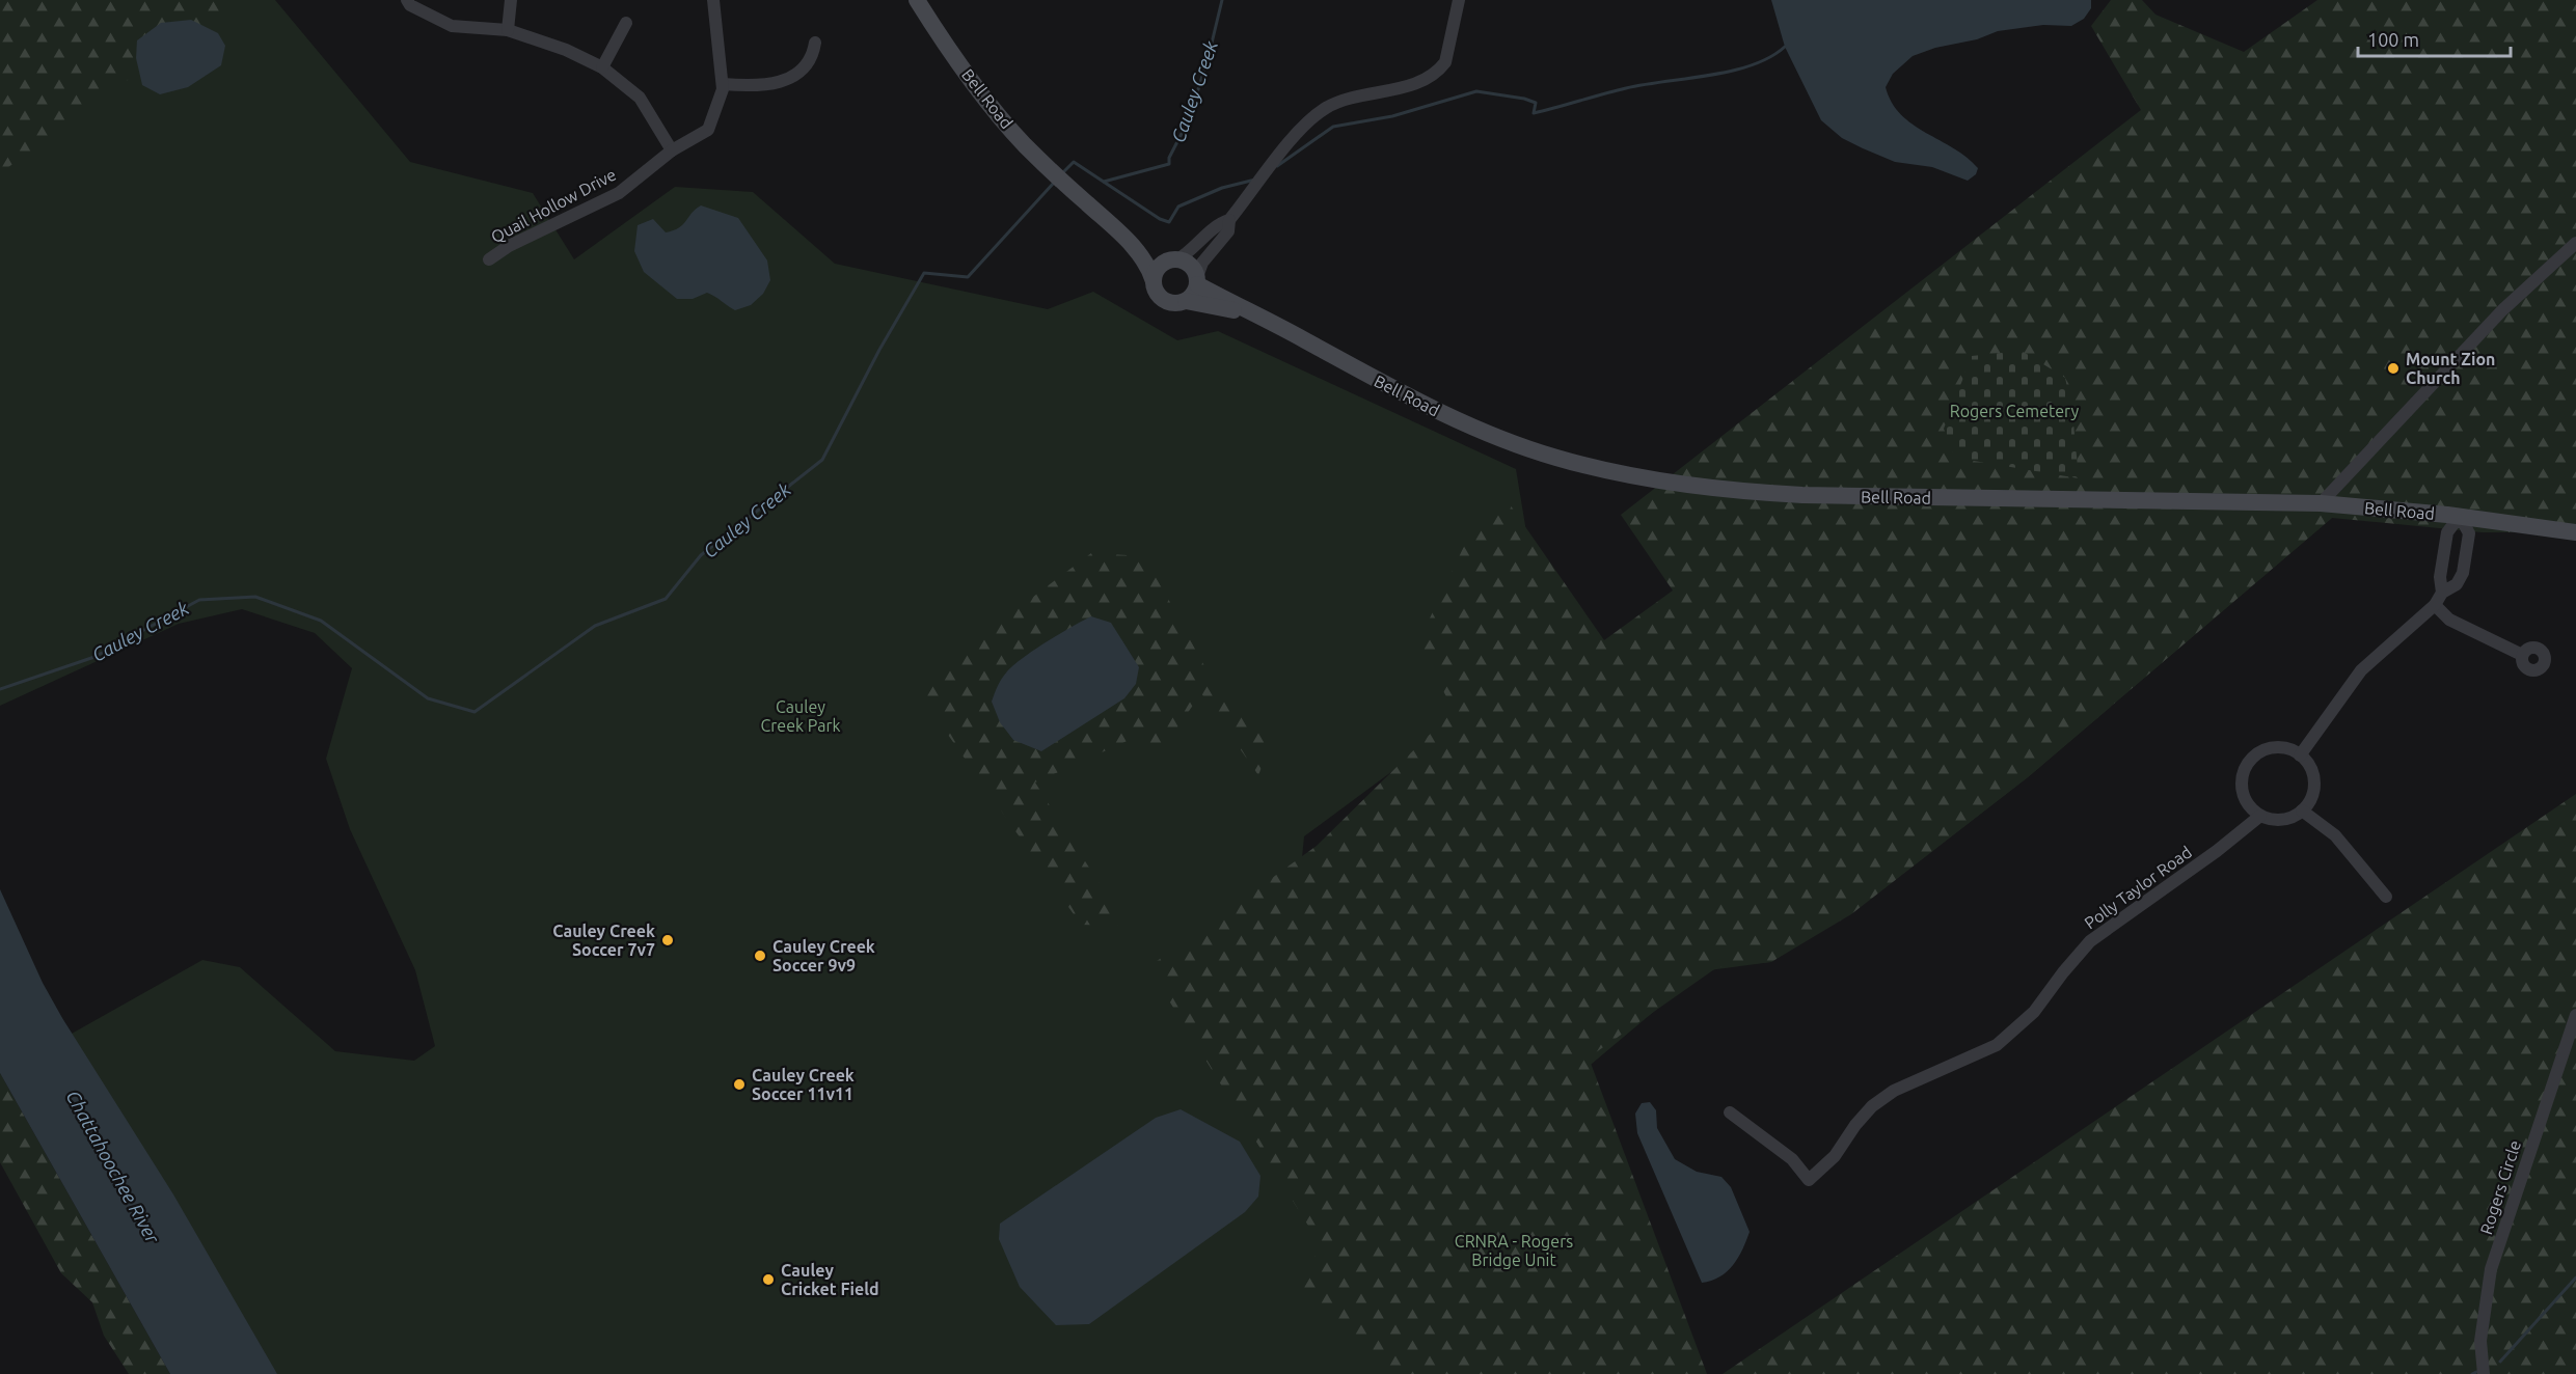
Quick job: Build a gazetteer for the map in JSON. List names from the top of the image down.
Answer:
{
  "streets": {
    "street": [
      "Bell Road",
      "Quail Hollow Drive",
      "Polly Taylor Road",
      "Rogers Circle"
    ]
  },
  "water": ["Cauley Creek", "Chattahoochee River"],
  "parks": ["Rogers Cemetery", "Cauley Creek Park", "CRNRA - Rogers Bridge Unit"],
  "places": [
    "Mount Zion Church",
    "Cauley Creek Soccer 7v7",
    "Cauley Creek Soccer 9v9",
    "Cauley Creek Soccer 11v11",
    "Cauley Cricket Field"
  ],
  "scale_bar": "100 m"
}
